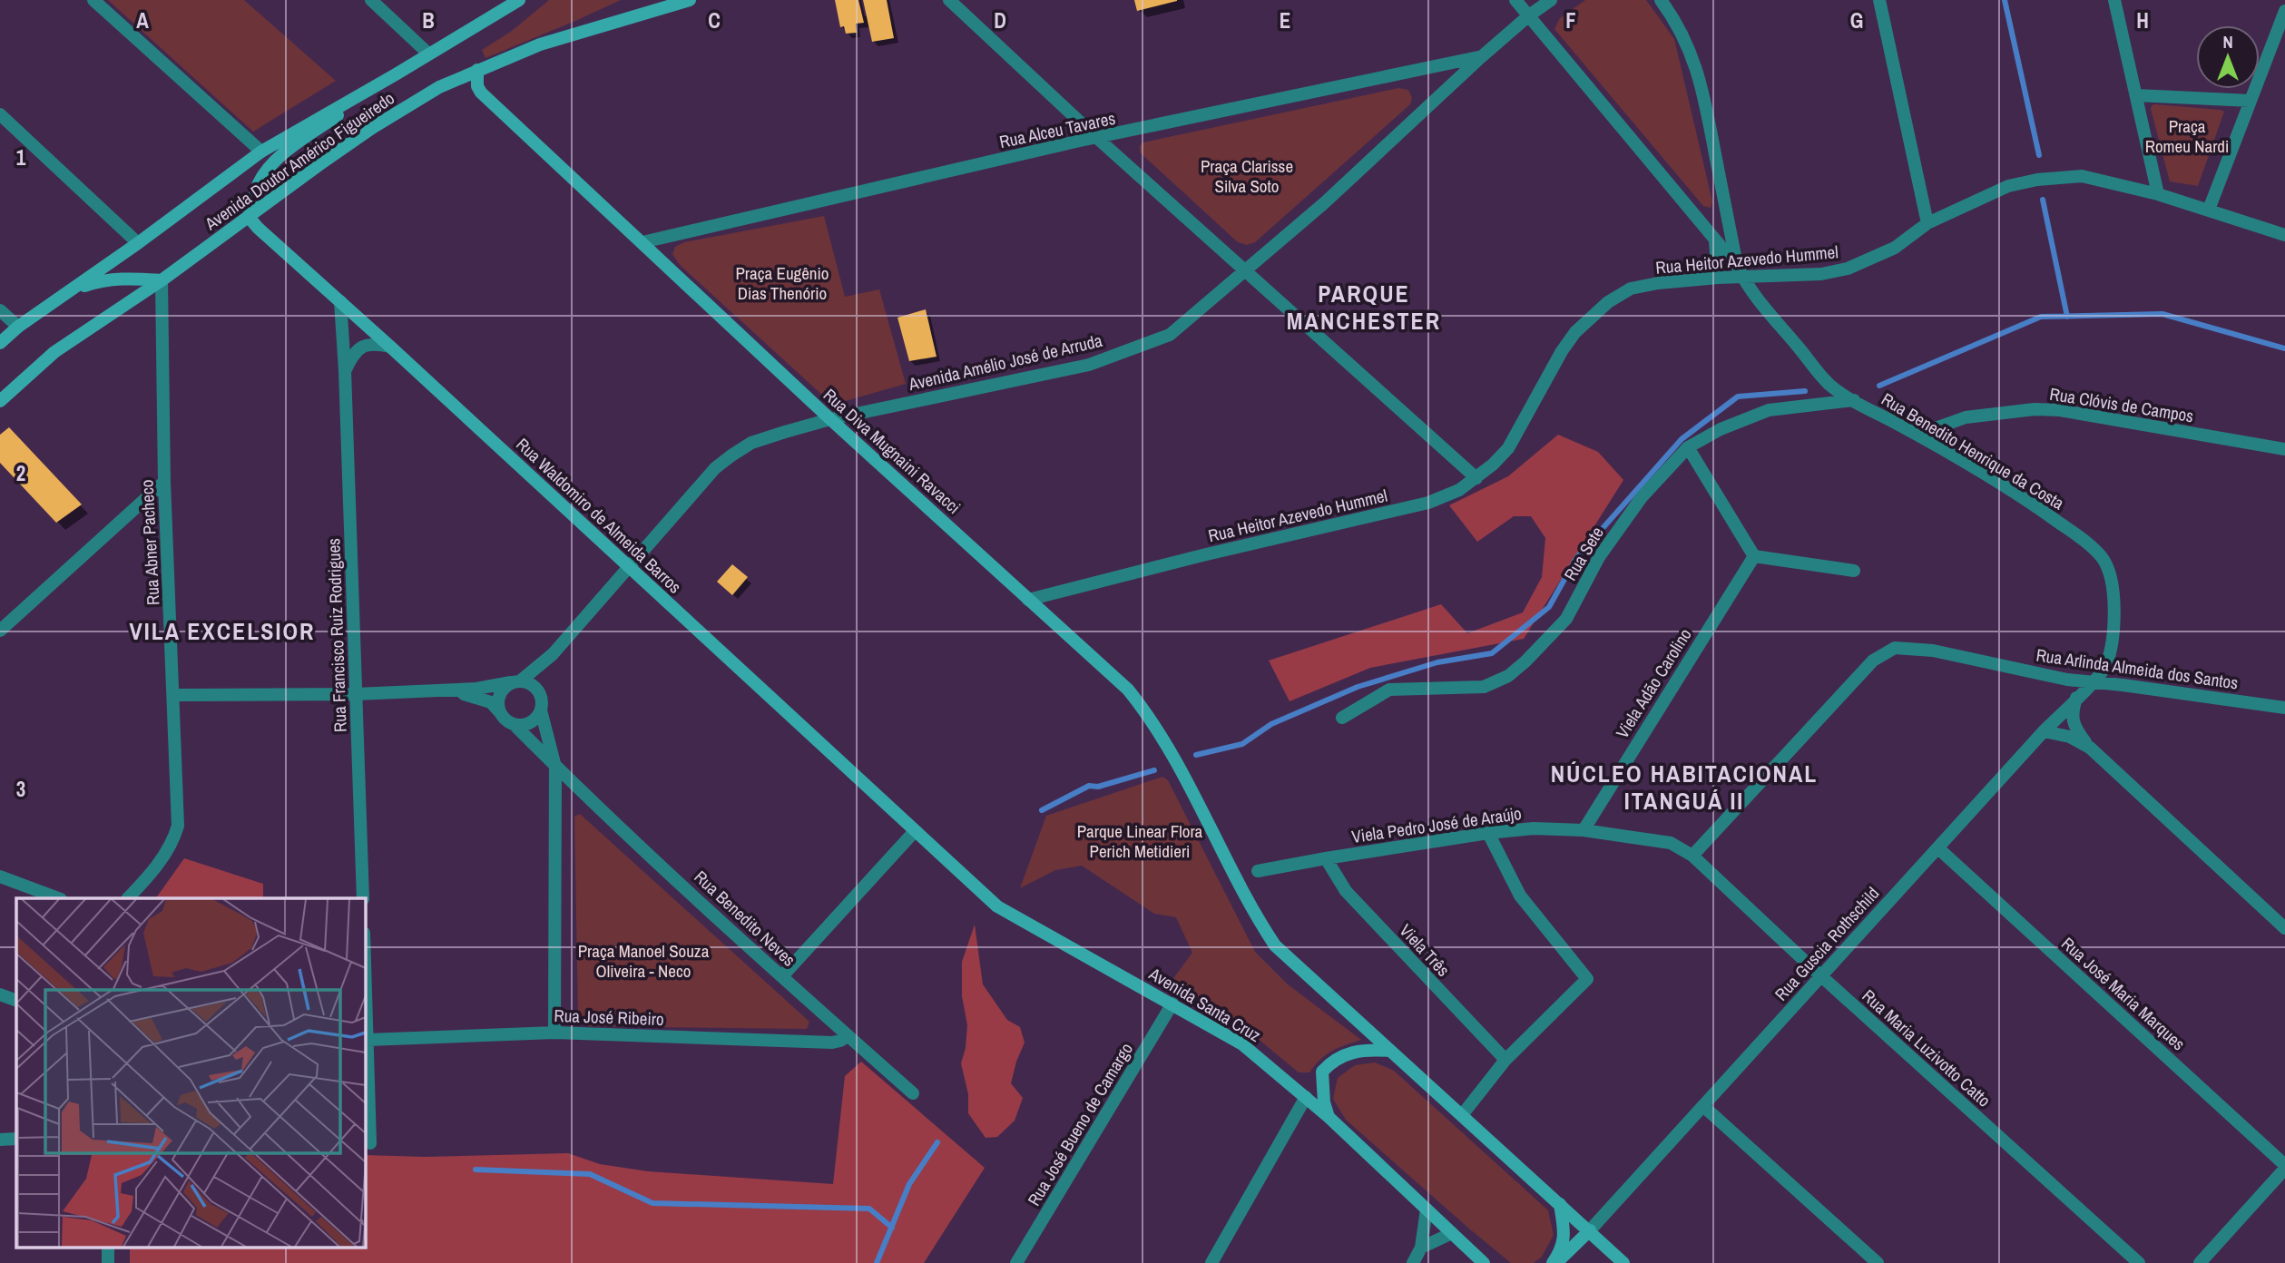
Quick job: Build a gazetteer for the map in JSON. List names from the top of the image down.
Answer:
{
  "streets": {
    "main road": [
      "Avenida Doutor Américo Figueiredo",
      "Rua Diva Mugnaini Ravacci",
      "Rua Waldomiro de Almeida Barros",
      "Avenida Santa Cruz"
    ],
    "street": [
      "Rua Alceu Tavares",
      "Rua Heitor Azevedo Hummel",
      "Avenida Amélio José de Arruda",
      "Rua Clóvis de Campos",
      "Rua Benedito Henrique da Costa",
      "Rua Abner Pacheco",
      "Rua Sete",
      "Rua Francisco Ruiz Rodrigues",
      "Rua Arlinda Almeida dos Santos",
      "Viela Adão Carolino",
      "Viela Pedro José de Araújo",
      "Rua Benedito Neves",
      "Rua Guscia Rothschild",
      "Viela Três",
      "Rua José Maria Marques",
      "Rua José Ribeiro",
      "Rua Maria Luzivotto Catto",
      "Rua José Bueno de Camargo"
    ]
  },
  "crossings": [
    ["Rua Alceu Tavares", "Avenida Amélio José de Arruda"],
    ["Rua Alceu Tavares", "Rua Diva Mugnaini Ravacci"],
    ["Avenida Doutor Américo Figueiredo", "Rua Diva Mugnaini Ravacci"],
    ["Avenida Doutor Américo Figueiredo", "Rua Waldomiro de Almeida Barros"],
    ["Avenida Doutor Américo Figueiredo", "Rua Abner Pacheco"],
    ["Rua Heitor Azevedo Hummel", "Rua Diva Mugnaini Ravacci"],
    ["Rua Heitor Azevedo Hummel", "Rua Benedito Henrique da Costa"],
    ["Avenida Amélio José de Arruda", "Rua Diva Mugnaini Ravacci"],
    ["Avenida Amélio José de Arruda", "Rua Benedito Henrique da Costa"],
    ["Avenida Amélio José de Arruda", "Rua Waldomiro de Almeida Barros"],
    ["Avenida Amélio José de Arruda", "Rua Benedito Neves"],
    ["Rua Clóvis de Campos", "Rua Benedito Henrique da Costa"],
    ["Rua Benedito Henrique da Costa", "Rua Sete"],
    ["Rua Benedito Henrique da Costa", "Rua Arlinda Almeida dos Santos"],
    ["Rua Benedito Henrique da Costa", "Rua Guscia Rothschild"],
    ["Rua Waldomiro de Almeida Barros", "Rua Francisco Ruiz Rodrigues"],
    ["Rua Waldomiro de Almeida Barros", "Avenida Santa Cruz"],
    ["Rua Arlinda Almeida dos Santos", "Viela Pedro José de Araújo"],
    ["Rua Arlinda Almeida dos Santos", "Rua Guscia Rothschild"],
    ["Rua Arlinda Almeida dos Santos", "Rua Maria Luzivotto Catto"],
    ["Viela Adão Carolino", "Viela Pedro José de Araújo"],
    ["Viela Pedro José de Araújo", "Viela Três"],
    ["Viela Pedro José de Araújo", "Rua Maria Luzivotto Catto"],
    ["Rua Benedito Neves", "Rua José Ribeiro"],
    ["Rua Guscia Rothschild", "Rua José Maria Marques"],
    ["Rua Guscia Rothschild", "Rua Maria Luzivotto Catto"],
    ["Avenida Santa Cruz", "Rua José Bueno de Camargo"]
  ],
  "districts": ["PARQUE MANCHESTER", "VILA EXCELSIOR", "NÚCLEO HABITACIONAL ITANGUÁ II"],
  "parks": [
    "Praça Romeu Nardi",
    "Praça Clarisse Silva Soto",
    "Praça Eugênio Dias Thenório",
    "Parque Linear Flora Perich Metidieri",
    "Praça Manoel Souza Oliveira - Neco"
  ],
  "north": "top",
  "grid": {
    "columns": [
      "A",
      "B",
      "C",
      "D",
      "E",
      "F",
      "G",
      "H"
    ],
    "rows": ["1", "2", "3"]
  }
}
